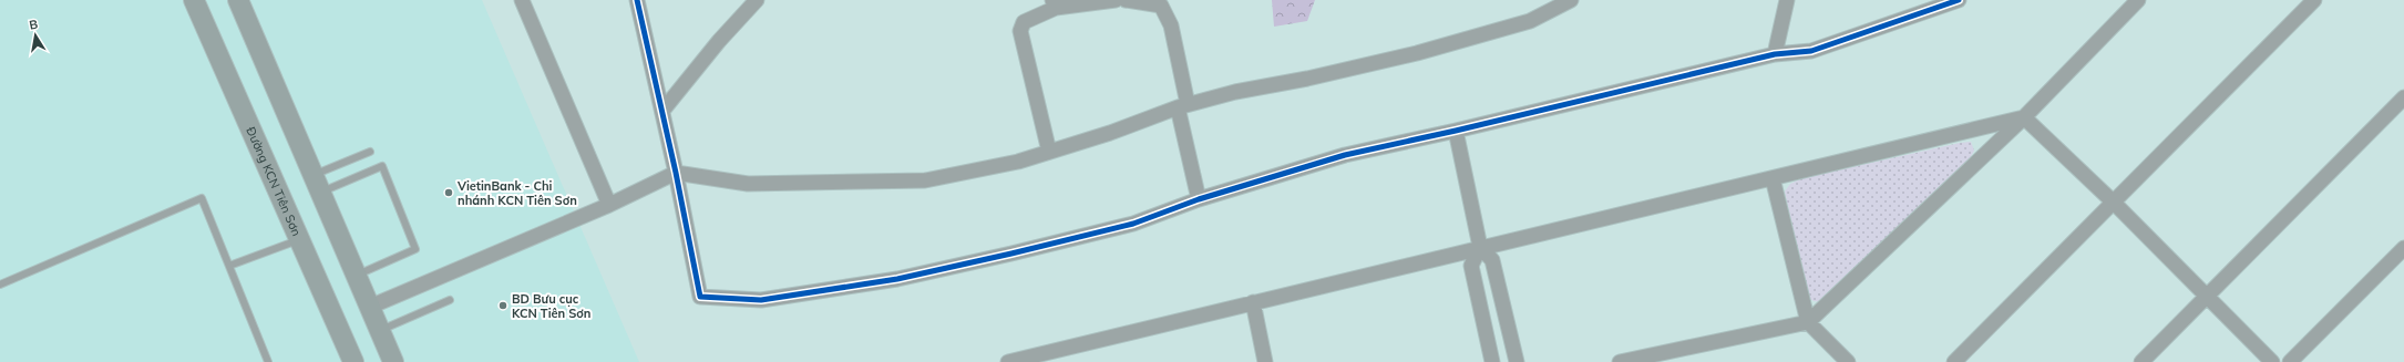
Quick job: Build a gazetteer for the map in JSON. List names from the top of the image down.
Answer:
{
  "streets": {
    "main road": ["Đường KCN Tiên Sơn"]
  },
  "places": ["VietinBank - Chi nhánh KCN Tiên Sơn", "BD Bưu cục KCN Tiên Sơn"],
  "north": "top"
}
